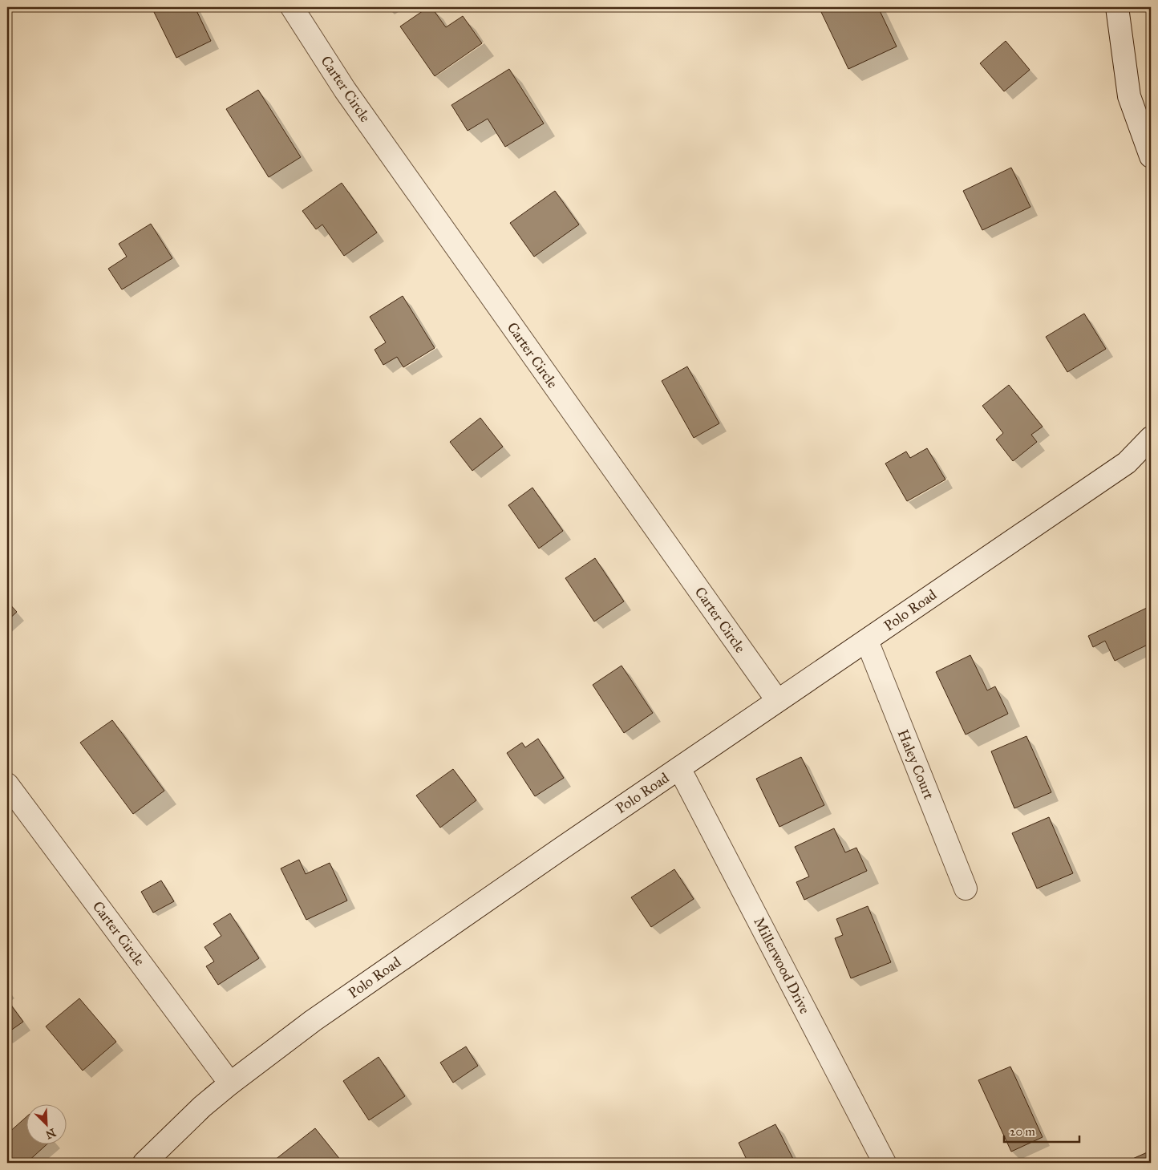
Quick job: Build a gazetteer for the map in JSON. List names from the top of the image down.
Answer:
{
  "streets": {
    "street": [
      "Carter Circle",
      "Polo Road",
      "Haley Court",
      "Millerwood Drive"
    ]
  },
  "crossings": [
    ["Carter Circle", "Polo Road"],
    ["Polo Road", "Haley Court"],
    ["Polo Road", "Millerwood Drive"]
  ],
  "scale_bar": "20 m",
  "north": "bottom right"
}
